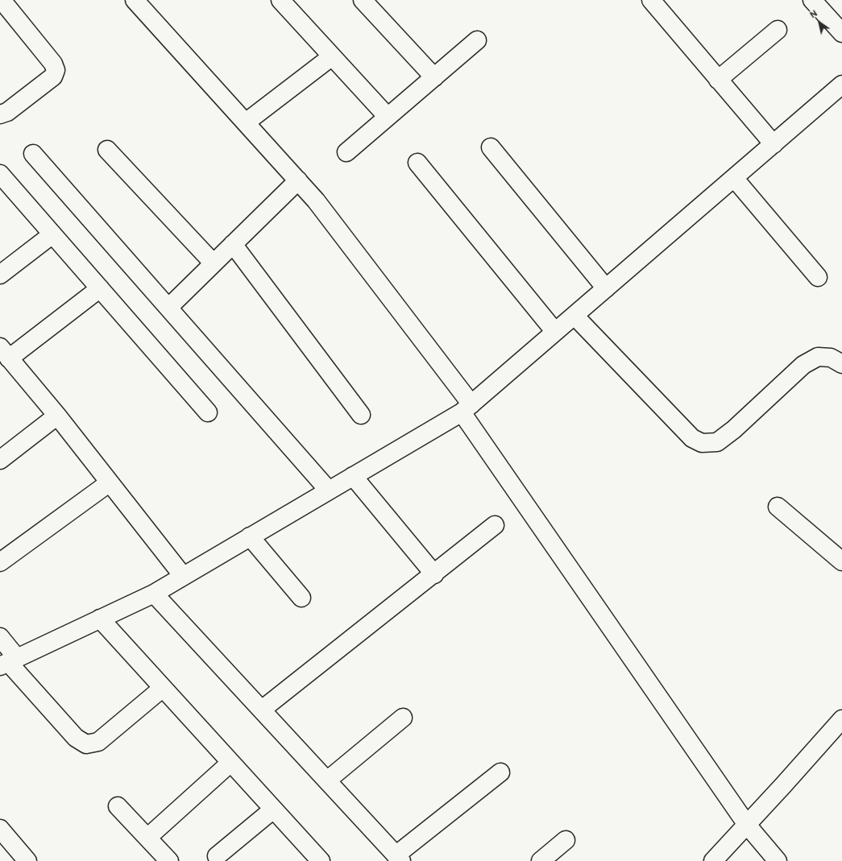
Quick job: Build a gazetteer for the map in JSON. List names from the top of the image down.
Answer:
{
  "north": "top left"
}
